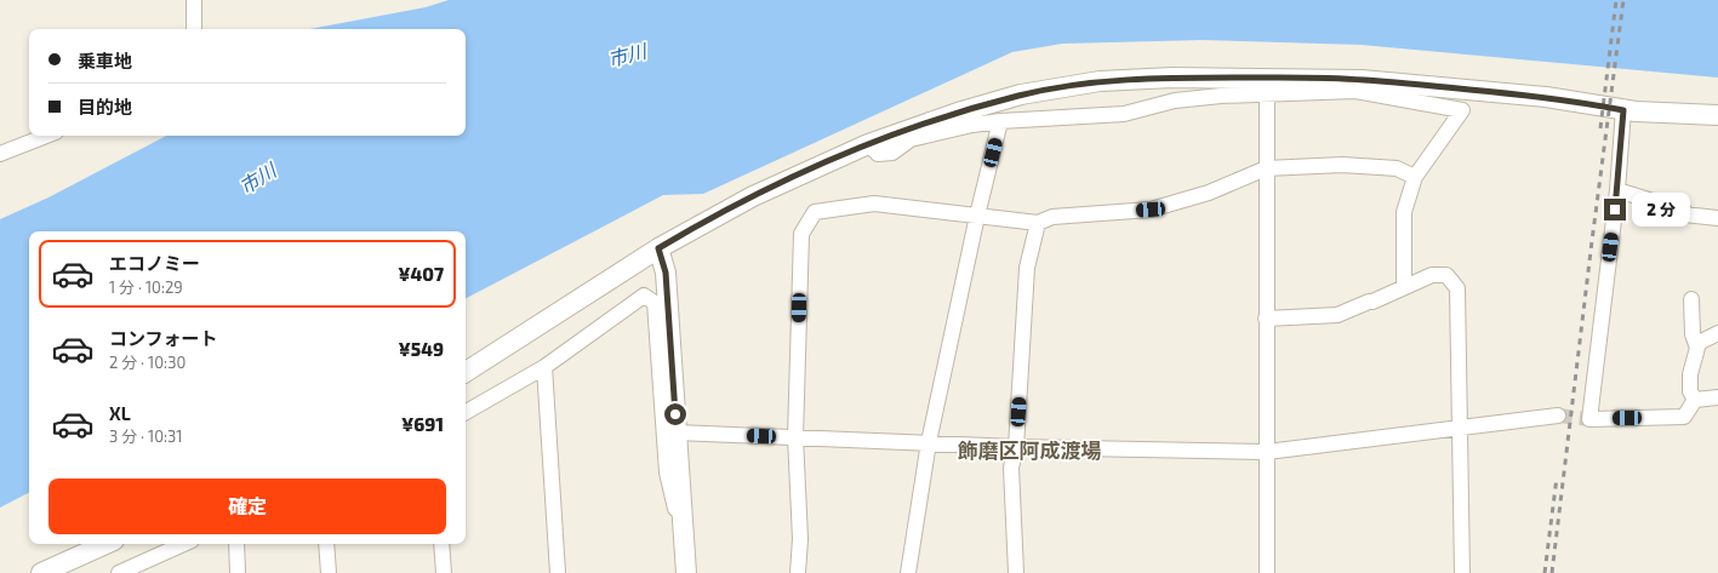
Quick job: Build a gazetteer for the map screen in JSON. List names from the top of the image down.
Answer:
{
  "districts": ["飾磨区阿成渡場"],
  "water": ["市川"],
  "page": {
    "banner": ["乗車地", "目的地"],
    "bubble": "2 分",
    "list": [
      {
        "name": "エコノミー",
        "note": "1 分 · 10:29",
        "value": "¥407"
      },
      {
        "name": "コンフォート",
        "note": "2 分 · 10:30",
        "value": "¥549"
      },
      {
        "name": "XL",
        "note": "3 分 · 10:31",
        "value": "¥691"
      }
    ],
    "buttons": "確定"
  }
}
